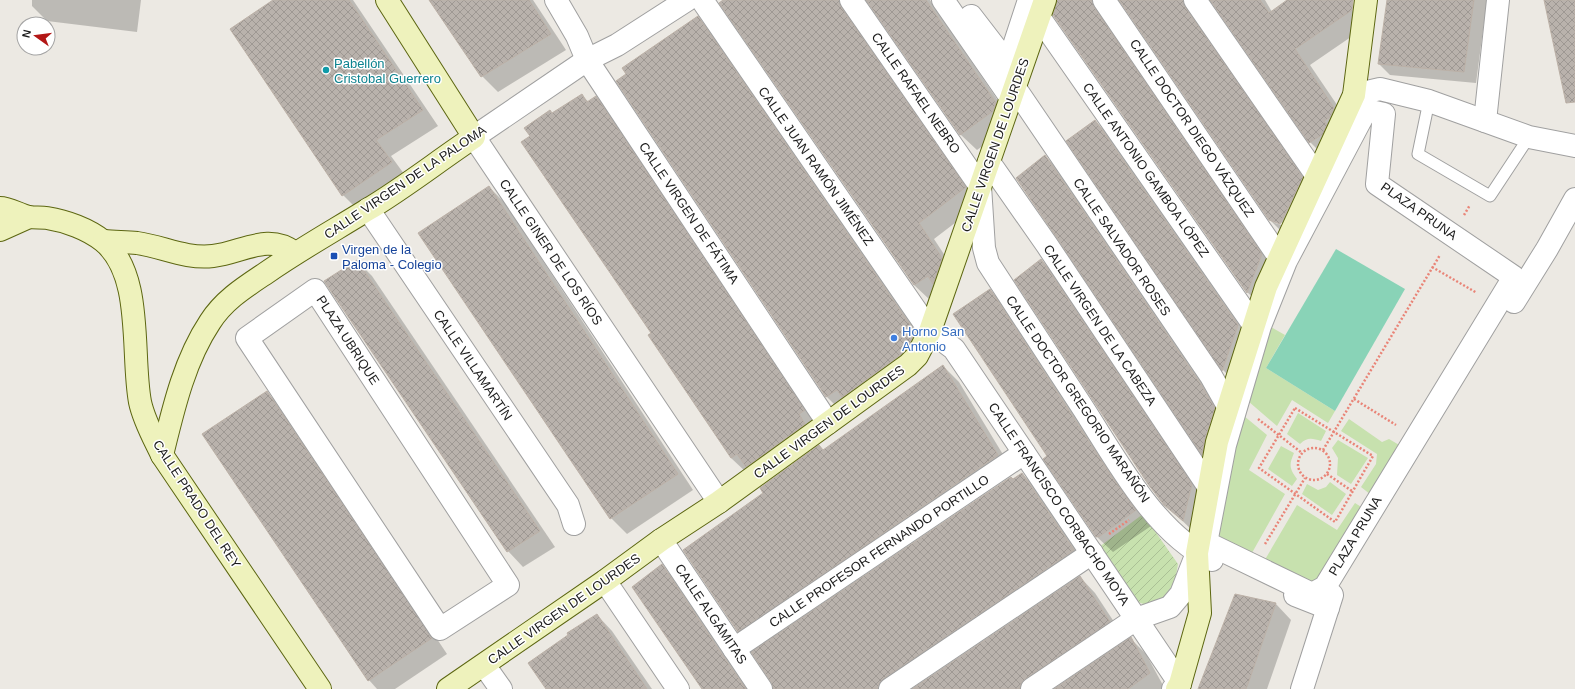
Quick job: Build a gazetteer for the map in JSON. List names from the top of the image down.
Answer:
{
  "streets": {
    "street": [
      "CALLE RAFAEL NEBRO",
      "CALLE DOCTOR DIEGO VÁZQUEZ",
      "CALLE VIRGEN DE LOURDES",
      "CALLE JUAN RAMÓN JIMÉNEZ",
      "CALLE ANTONIO GAMBOA LÓPEZ",
      "CALLE VIRGEN DE LA PALOMA",
      "PLAZA PRUNA",
      "CALLE VIRGEN DE FÁTIMA",
      "CALLE SALVADOR ROSES",
      "CALLE GINER DE LOS RÍOS",
      "CALLE VIRGEN DE LA CABEZA",
      "PLAZA UBRIQUE",
      "CALLE VILLAMARTÍN",
      "CALLE DOCTOR GREGORIO MARAÑÓN",
      "CALLE PRADO DEL REY",
      "CALLE FRANCISCO CORBACHO MOYA",
      "CALLE PROFESOR FERNANDO PORTILLO",
      "CALLE ALGÁMITAS"
    ]
  },
  "crossings": [
    ["CALLE RAFAEL NEBRO", "CALLE VIRGEN DE LOURDES"],
    ["CALLE RAFAEL NEBRO", "CALLE DOCTOR GREGORIO MARAÑÓN"],
    ["CALLE VIRGEN DE LOURDES", "CALLE JUAN RAMÓN JIMÉNEZ"],
    ["CALLE VIRGEN DE LOURDES", "CALLE ANTONIO GAMBOA LÓPEZ"],
    ["CALLE VIRGEN DE LOURDES", "CALLE VIRGEN DE FÁTIMA"],
    ["CALLE VIRGEN DE LOURDES", "CALLE SALVADOR ROSES"],
    ["CALLE VIRGEN DE LOURDES", "CALLE GINER DE LOS RÍOS"],
    ["CALLE VIRGEN DE LOURDES", "CALLE VIRGEN DE LA CABEZA"],
    ["CALLE VIRGEN DE LOURDES", "CALLE DOCTOR GREGORIO MARAÑÓN"],
    ["CALLE VIRGEN DE LOURDES", "CALLE FRANCISCO CORBACHO MOYA"],
    ["CALLE VIRGEN DE LOURDES", "CALLE ALGÁMITAS"],
    ["CALLE JUAN RAMÓN JIMÉNEZ", "CALLE FRANCISCO CORBACHO MOYA"],
    ["CALLE VIRGEN DE LA PALOMA", "CALLE VIRGEN DE FÁTIMA"],
    ["CALLE VIRGEN DE LA PALOMA", "CALLE GINER DE LOS RÍOS"],
    ["CALLE VIRGEN DE LA PALOMA", "CALLE VILLAMARTÍN"],
    ["CALLE VIRGEN DE LA PALOMA", "CALLE PRADO DEL REY"],
    ["CALLE FRANCISCO CORBACHO MOYA", "CALLE PROFESOR FERNANDO PORTILLO"],
    ["CALLE PROFESOR FERNANDO PORTILLO", "CALLE ALGÁMITAS"]
  ],
  "places": {
    "other": ["Pabellón Cristobal Guerrero", "Horno San Antonio"],
    "transit": ["Virgen de la Paloma - Colegio"]
  },
  "north": "left"
}
